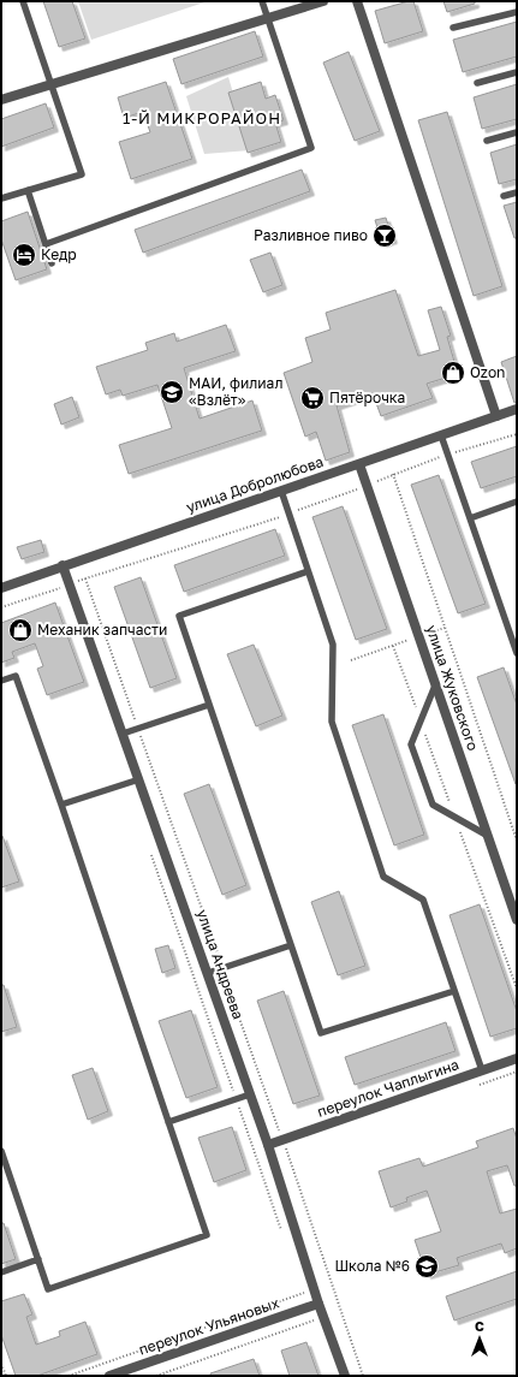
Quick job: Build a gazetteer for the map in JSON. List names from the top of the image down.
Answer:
{
  "streets": {
    "street": [
      "улица Добролюбова",
      "улица Жуковского",
      "улица Андреева",
      "переулок Чаплыгина",
      "переулок Ульяновых"
    ]
  },
  "crossings": [
    ["улица Добролюбова", "улица Жуковского"],
    ["улица Добролюбова", "улица Андреева"],
    ["улица Андреева", "переулок Чаплыгина"],
    ["улица Андреева", "переулок Ульяновых"]
  ],
  "districts": ["1-Й МИКРОРАЙОН"],
  "places": {
    "bar": ["Разливное пиво"],
    "hotel": ["Кедр"],
    "shop": ["Ozon", "Механик запчасти"],
    "school or university": ["МАИ, филиал «Взлёт»", "Школа №6"],
    "supermarket": ["Пятёрочка"]
  },
  "north": "top"
}
